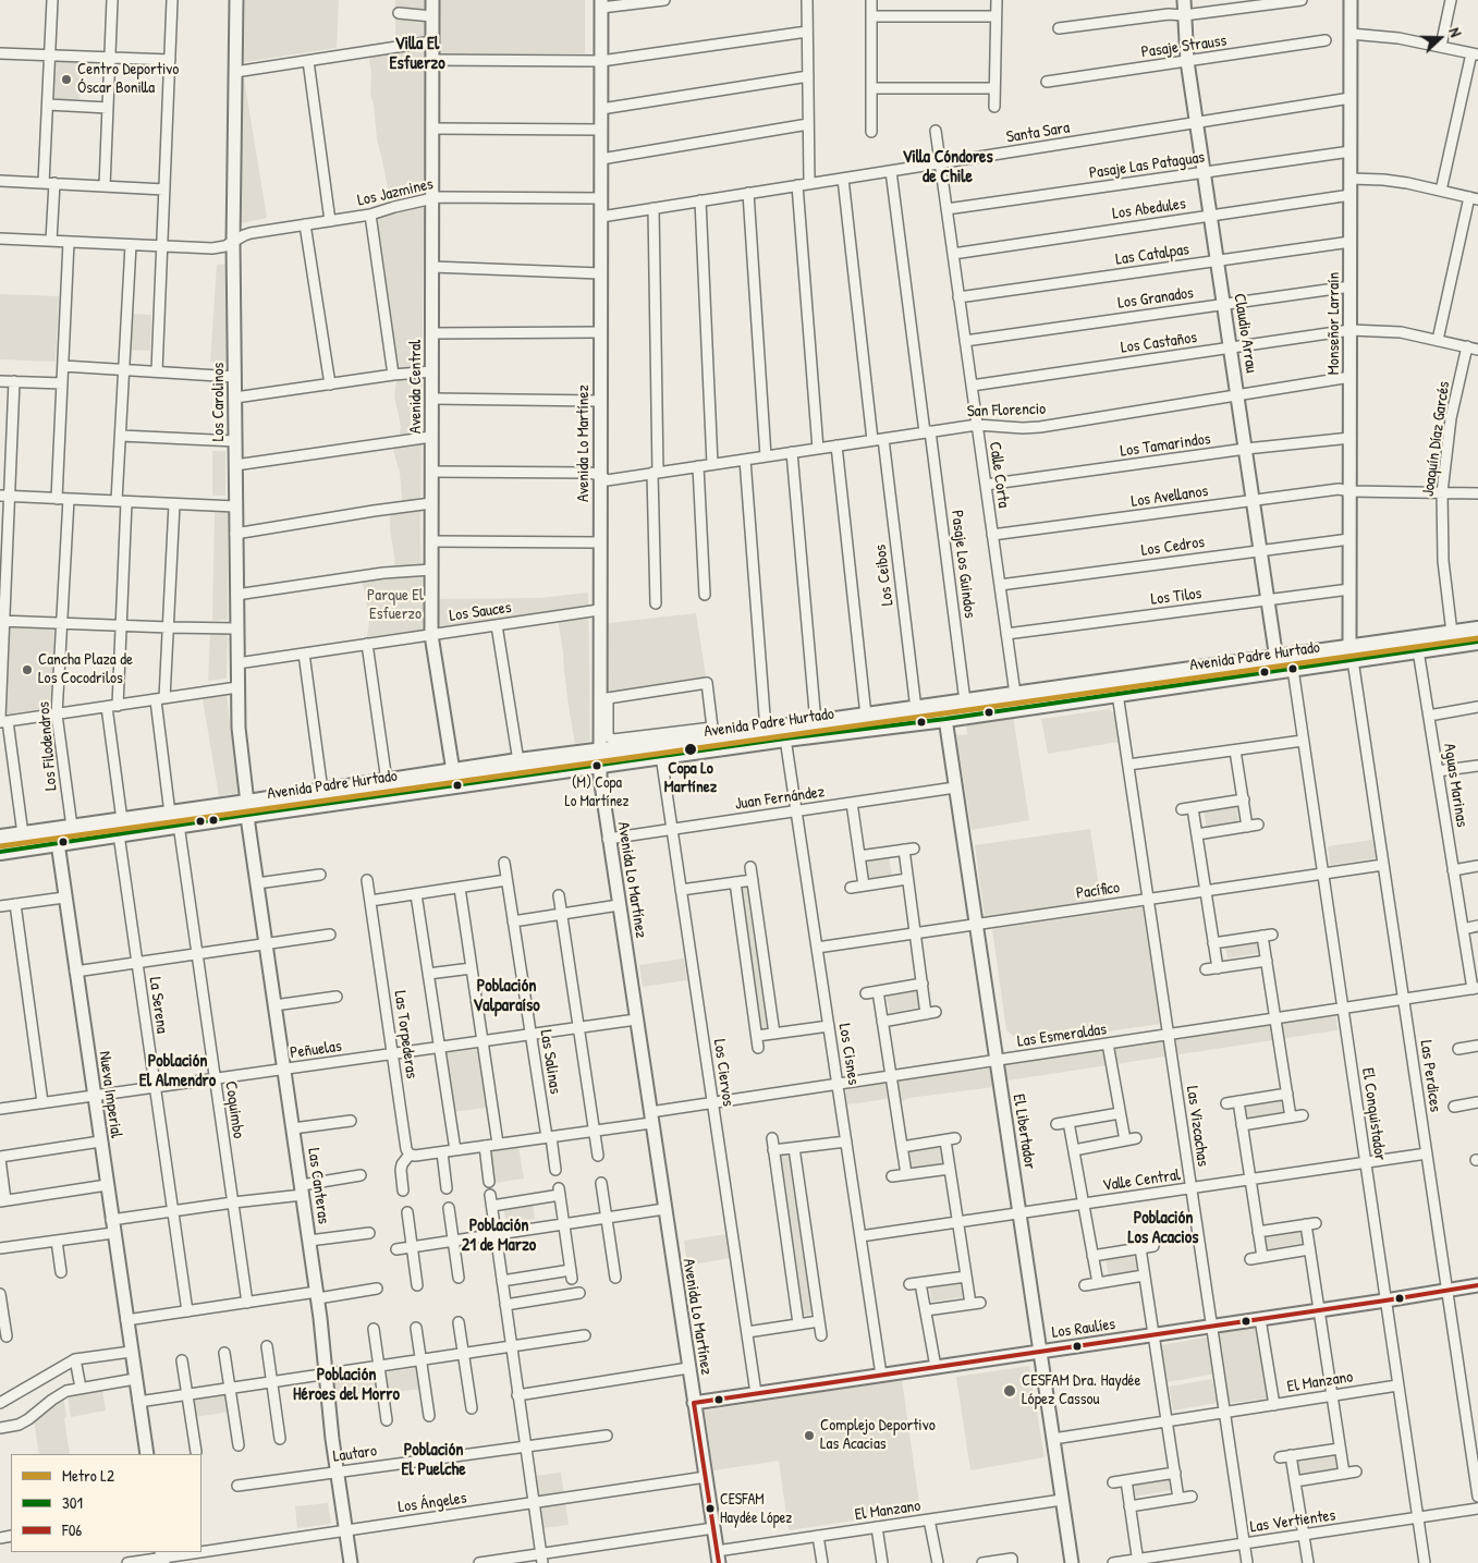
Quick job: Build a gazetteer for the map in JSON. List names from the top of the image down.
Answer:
{
  "streets": {
    "main road": ["Avenida Padre Hurtado"],
    "street": [
      "Pasaje Strauss",
      "Santa Sara",
      "Pasaje Las Pataguas",
      "Los Jazmines",
      "Los Abedules",
      "Las Catalpas",
      "Los Granados",
      "Monseñor Larraín",
      "Claudio Arrau",
      "Los Castaños",
      "Avenida Central",
      "Los Carolinos",
      "San Florencio",
      "Joaquín Díaz Garcés",
      "Avenida Lo Martínez",
      "Los Tamarindos",
      "Calle Corta",
      "Los Avellanos",
      "Los Cedros",
      "Pasaje Los Guindos",
      "Los Ceibos",
      "Los Tilos",
      "Los Sauces",
      "Los Filodendros",
      "Aguas Marinas",
      "Juan Fernández",
      "Pacífico",
      "La Serena",
      "Las Torpederas",
      "Las Esmeraldas",
      "Peñuelas",
      "Los Cisnes",
      "Las Salinas",
      "Los Ciervos",
      "Las Perdices",
      "Nueva Imperial",
      "Coquimbo",
      "El Conquistador",
      "Las Vizcachas",
      "El Libertador",
      "Valle Central",
      "Las Canteras",
      "Los Raulíes",
      "El Manzano",
      "Lautaro",
      "Los Ángeles",
      "Las Vertientes"
    ]
  },
  "crossings": [
    ["Pasaje Strauss", "Claudio Arrau"],
    ["Santa Sara", "Monseñor Larraín"],
    ["Santa Sara", "Claudio Arrau"],
    ["Santa Sara", "Avenida Lo Martínez"],
    ["Santa Sara", "Calle Corta"],
    ["Santa Sara", "Pasaje Los Guindos"],
    ["Pasaje Las Pataguas", "Monseñor Larraín"],
    ["Pasaje Las Pataguas", "Claudio Arrau"],
    ["Pasaje Las Pataguas", "Calle Corta"],
    ["Los Jazmines", "Avenida Central"],
    ["Los Jazmines", "Los Carolinos"],
    ["Los Jazmines", "Avenida Lo Martínez"],
    ["Los Abedules", "Monseñor Larraín"],
    ["Los Abedules", "Claudio Arrau"],
    ["Los Abedules", "Calle Corta"],
    ["Las Catalpas", "Monseñor Larraín"],
    ["Las Catalpas", "Claudio Arrau"],
    ["Las Catalpas", "Calle Corta"],
    ["Los Granados", "Monseñor Larraín"],
    ["Los Granados", "Claudio Arrau"],
    ["Los Granados", "Calle Corta"],
    ["Monseñor Larraín", "Los Castaños"],
    ["Monseñor Larraín", "San Florencio"],
    ["Monseñor Larraín", "Los Tamarindos"],
    ["Monseñor Larraín", "Los Avellanos"],
    ["Monseñor Larraín", "Los Cedros"],
    ["Monseñor Larraín", "Los Tilos"],
    ["Monseñor Larraín", "Avenida Padre Hurtado"],
    ["Monseñor Larraín", "Las Perdices"],
    ["Claudio Arrau", "Los Castaños"],
    ["Claudio Arrau", "San Florencio"],
    ["Claudio Arrau", "Los Tamarindos"],
    ["Claudio Arrau", "Los Avellanos"],
    ["Claudio Arrau", "Los Cedros"],
    ["Claudio Arrau", "Los Tilos"],
    ["Claudio Arrau", "Avenida Padre Hurtado"],
    ["Claudio Arrau", "El Conquistador"],
    ["Los Castaños", "Joaquín Díaz Garcés"],
    ["Los Castaños", "Calle Corta"],
    ["Avenida Central", "Los Sauces"],
    ["Avenida Central", "Avenida Padre Hurtado"],
    ["Los Carolinos", "Los Sauces"],
    ["Los Carolinos", "Avenida Padre Hurtado"],
    ["Los Carolinos", "Las Canteras"],
    ["San Florencio", "Avenida Lo Martínez"],
    ["San Florencio", "Calle Corta"],
    ["San Florencio", "Pasaje Los Guindos"],
    ["San Florencio", "Los Ceibos"],
    ["Joaquín Díaz Garcés", "Los Avellanos"],
    ["Joaquín Díaz Garcés", "Avenida Padre Hurtado"],
    ["Avenida Lo Martínez", "Los Sauces"],
    ["Avenida Lo Martínez", "Avenida Padre Hurtado"],
    ["Avenida Lo Martínez", "Juan Fernández"],
    ["Avenida Lo Martínez", "Las Esmeraldas"],
    ["Avenida Lo Martínez", "Peñuelas"],
    ["Avenida Lo Martínez", "Los Raulíes"],
    ["Avenida Lo Martínez", "El Manzano"],
    ["Avenida Lo Martínez", "Los Ángeles"],
    ["Los Tamarindos", "Calle Corta"],
    ["Calle Corta", "Los Avellanos"],
    ["Calle Corta", "Los Cedros"],
    ["Calle Corta", "Los Tilos"],
    ["Calle Corta", "Avenida Padre Hurtado"],
    ["Pasaje Los Guindos", "Avenida Padre Hurtado"],
    ["Los Ceibos", "Avenida Padre Hurtado"],
    ["Avenida Padre Hurtado", "Los Filodendros"],
    ["Avenida Padre Hurtado", "Aguas Marinas"],
    ["Avenida Padre Hurtado", "La Serena"],
    ["Avenida Padre Hurtado", "Los Cisnes"],
    ["Avenida Padre Hurtado", "Los Ciervos"],
    ["Avenida Padre Hurtado", "Las Perdices"],
    ["Avenida Padre Hurtado", "Nueva Imperial"],
    ["Avenida Padre Hurtado", "Coquimbo"],
    ["Avenida Padre Hurtado", "El Conquistador"],
    ["Avenida Padre Hurtado", "Las Vizcachas"],
    ["Avenida Padre Hurtado", "El Libertador"],
    ["Avenida Padre Hurtado", "Las Canteras"],
    ["Aguas Marinas", "Las Esmeraldas"],
    ["Juan Fernández", "Los Cisnes"],
    ["Juan Fernández", "Los Ciervos"],
    ["Juan Fernández", "El Libertador"],
    ["Pacífico", "Los Cisnes"],
    ["Pacífico", "Las Perdices"],
    ["Pacífico", "El Conquistador"],
    ["Pacífico", "Las Vizcachas"],
    ["Pacífico", "El Libertador"],
    ["La Serena", "Peñuelas"],
    ["Las Torpederas", "Las Esmeraldas"],
    ["Las Torpederas", "Peñuelas"],
    ["Las Esmeraldas", "Los Cisnes"],
    ["Las Esmeraldas", "Las Salinas"],
    ["Las Esmeraldas", "Los Ciervos"],
    ["Las Esmeraldas", "Las Perdices"],
    ["Las Esmeraldas", "El Conquistador"],
    ["Las Esmeraldas", "Las Vizcachas"],
    ["Las Esmeraldas", "El Libertador"],
    ["Peñuelas", "Las Salinas"],
    ["Peñuelas", "Nueva Imperial"],
    ["Peñuelas", "Coquimbo"],
    ["Peñuelas", "Las Canteras"],
    ["Los Cisnes", "Valle Central"],
    ["Los Cisnes", "Los Raulíes"],
    ["Los Ciervos", "Los Raulíes"],
    ["Las Perdices", "Valle Central"],
    ["Las Perdices", "Los Raulíes"],
    ["El Conquistador", "Valle Central"],
    ["El Conquistador", "Los Raulíes"],
    ["El Conquistador", "El Manzano"],
    ["El Conquistador", "Las Vertientes"],
    ["Las Vizcachas", "Valle Central"],
    ["Las Vizcachas", "Los Raulíes"],
    ["Las Vizcachas", "El Manzano"],
    ["Las Vizcachas", "Las Vertientes"],
    ["El Libertador", "Valle Central"],
    ["El Libertador", "Los Raulíes"],
    ["El Libertador", "El Manzano"],
    ["Las Canteras", "Lautaro"],
    ["Las Canteras", "Los Ángeles"]
  ],
  "districts": [
    "Villa El Esfuerzo",
    "Villa Cóndores de Chile",
    "Población Valparaíso",
    "Población El Almendro",
    "Población Los Acacios",
    "Población 21 de Marzo",
    "Población Héroes del Morro",
    "Población El Puelche"
  ],
  "parks": ["Parque El Esfuerzo"],
  "places": [
    "Centro Deportivo Óscar Bonilla",
    "Cancha Plaza de Los Cocodrilos",
    "Copa Lo Martínez",
    "(M) Copa Lo Martínez",
    "CESFAM Dra. Haydée López Cassou",
    "Complejo Deportivo Las Acacias",
    "CESFAM Haydée López"
  ],
  "lines": ["metro line L2", "transit line 301", "transit line F06"],
  "legend": ["Metro L2", "301", "F06"],
  "north": "right"
}
